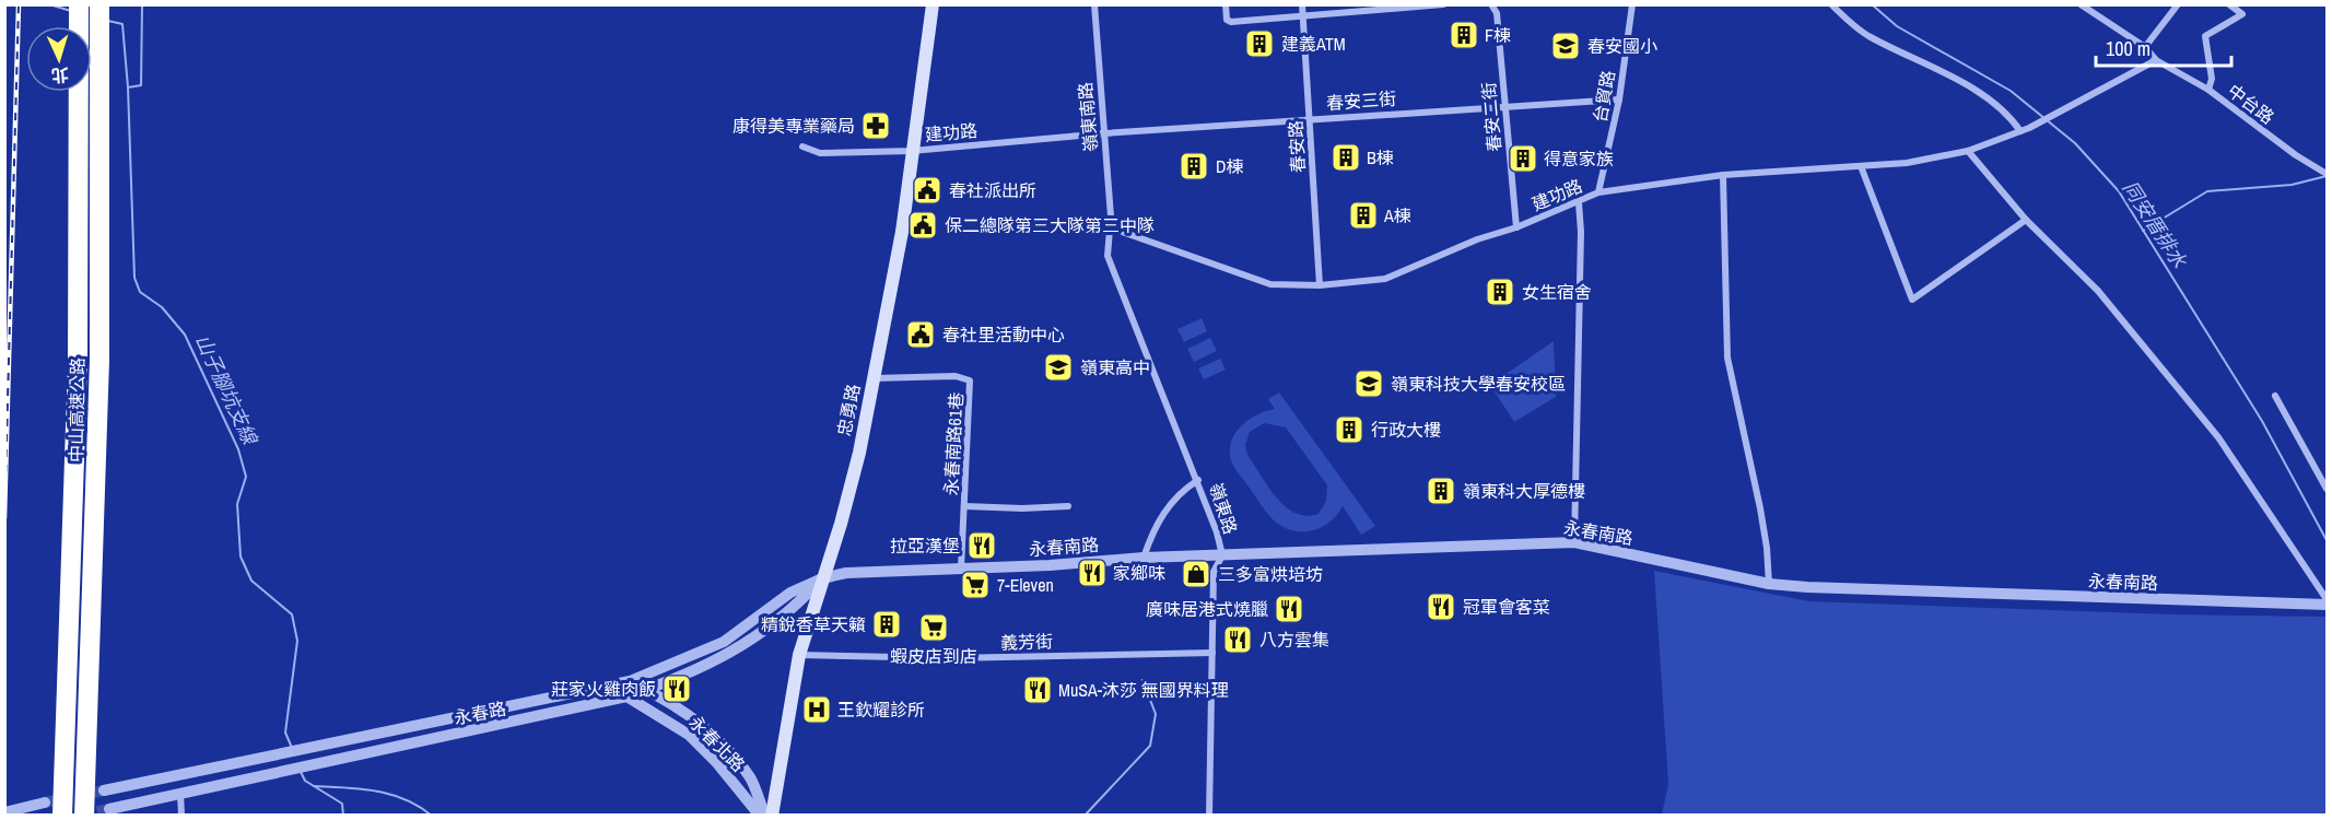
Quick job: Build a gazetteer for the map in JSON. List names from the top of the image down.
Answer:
{
  "streets": {
    "highway": ["中山高速公路"],
    "main road": ["忠勇路"],
    "street": [
      "台貿路",
      "春安三街",
      "中台路",
      "嶺東南路",
      "春安二街",
      "建功路",
      "春安路",
      "永春南路61巷",
      "嶺東路",
      "永春南路",
      "義芳街",
      "永春路",
      "永春北路"
    ]
  },
  "crossings": [
    ["台貿路", "春安三街"],
    ["台貿路", "建功路"],
    ["春安三街", "嶺東南路"],
    ["春安三街", "春安二街"],
    ["春安三街", "建功路"],
    ["春安三街", "春安路"],
    ["中台路", "建功路"],
    ["嶺東南路", "建功路"],
    ["嶺東南路", "嶺東路"],
    ["春安二街", "建功路"],
    ["建功路", "春安路"],
    ["建功路", "忠勇路"],
    ["建功路", "嶺東路"],
    ["忠勇路", "永春南路61巷"],
    ["忠勇路", "永春南路"],
    ["忠勇路", "義芳街"],
    ["永春南路61巷", "永春南路"],
    ["嶺東路", "永春南路"],
    ["嶺東路", "義芳街"],
    ["永春南路", "永春路"],
    ["永春南路", "永春北路"],
    ["永春路", "永春北路"]
  ],
  "water": ["同安厝排水", "山子腳坑支線"],
  "places": {
    "building": [
      "F棟",
      "建義ATM",
      "B棟",
      "得意家族",
      "D棟",
      "A棟",
      "女生宿舍",
      "行政大樓",
      "嶺東科大厚德樓",
      "精銳香草天籟"
    ],
    "school or university": ["春安國小", "嶺東高中", "嶺東科技大學春安校區"],
    "pharmacy": ["康得美專業藥局"],
    "public building": ["春社派出所", "保二總隊第三大隊第三中隊", "春社里活動中心"],
    "restaurant": [
      "拉亞漢堡",
      "家鄉味",
      "冠軍會客菜",
      "廣味居港式燒臘",
      "八方雲集",
      "莊家火雞肉飯",
      "MuSA-沐莎 無國界料理"
    ],
    "shop": ["三多富烘培坊"],
    "supermarket": ["7-Eleven", "蝦皮店到店"],
    "hospital": ["王欽耀診所"]
  },
  "scale_bar": "100 m",
  "north": "bottom"
}
